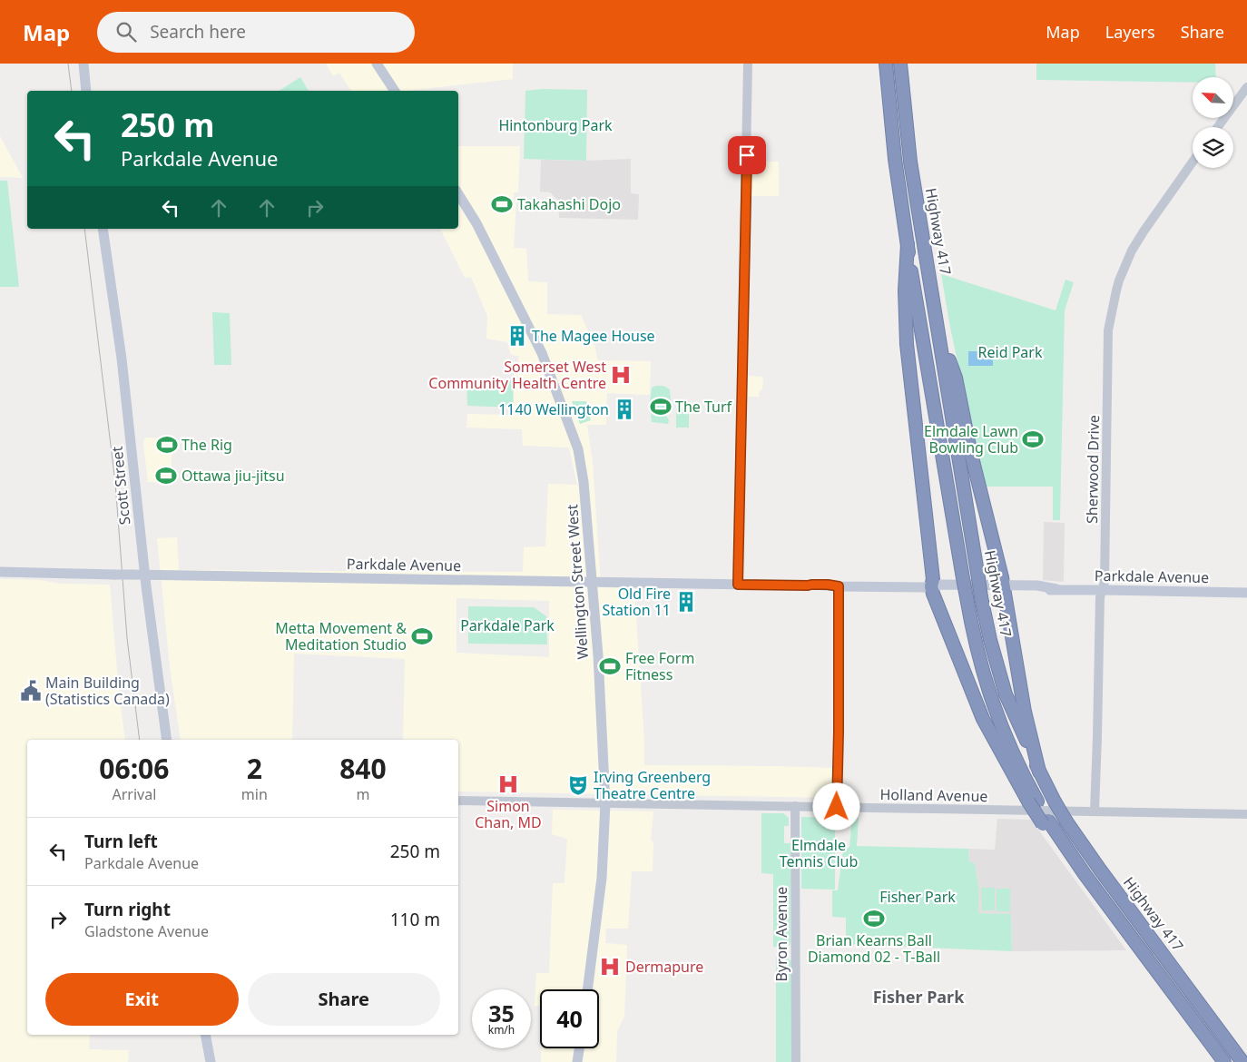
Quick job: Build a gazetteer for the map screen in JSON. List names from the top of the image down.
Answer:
{
  "streets": {
    "highway": ["Highway 417"],
    "main road": ["Scott Street", "Parkdale Avenue", "Wellington Street West"],
    "street": ["Sherwood Drive", "Holland Avenue", "Byron Avenue"]
  },
  "crossings": [
    ["Sherwood Drive", "Parkdale Avenue"],
    ["Sherwood Drive", "Holland Avenue"],
    ["Scott Street", "Parkdale Avenue"],
    ["Parkdale Avenue", "Wellington Street West"],
    ["Wellington Street West", "Holland Avenue"],
    ["Holland Avenue", "Byron Avenue"]
  ],
  "districts": ["Fisher Park"],
  "parks": [
    "Hintonburg Park",
    "Reid Park",
    "Parkdale Park",
    "Elmdale Tennis Club",
    "Fisher Park"
  ],
  "places": {
    "sports": [
      "Takahashi Dojo",
      "The Turf",
      "Elmdale Lawn Bowling Club",
      "The Rig",
      "Ottawa jiu-jitsu",
      "Metta Movement & Meditation Studio",
      "Free Form Fitness",
      "Brian Kearns Ball Diamond 02 - T-Ball"
    ],
    "building": ["The Magee House", "1140 Wellington", "Old Fire Station 11"],
    "hospital": ["Somerset West Community Health Centre", "Simon Chan, MD", "Dermapure"],
    "public building": ["Main Building (Statistics Canada)"],
    "theatre": ["Irving Greenberg Theatre Centre"]
  },
  "north": "top left",
  "page": {
    "header": "Map",
    "search": "Search here",
    "nav": ["Map", "Layers", "Share"],
    "turn": ["250 m", "Parkdale Avenue"],
    "eta": [
      "06:06",
      "Arrival",
      "2",
      "min",
      "840",
      "m"
    ],
    "list": [
      {
        "name": "Turn left",
        "note": "Parkdale Avenue",
        "value": "250 m"
      },
      {
        "name": "Turn right",
        "note": "Gladstone Avenue",
        "value": "110 m"
      }
    ],
    "buttons": ["Exit", "Share"],
    "speed": "35 km/h",
    "limit": "40"
  }
}
